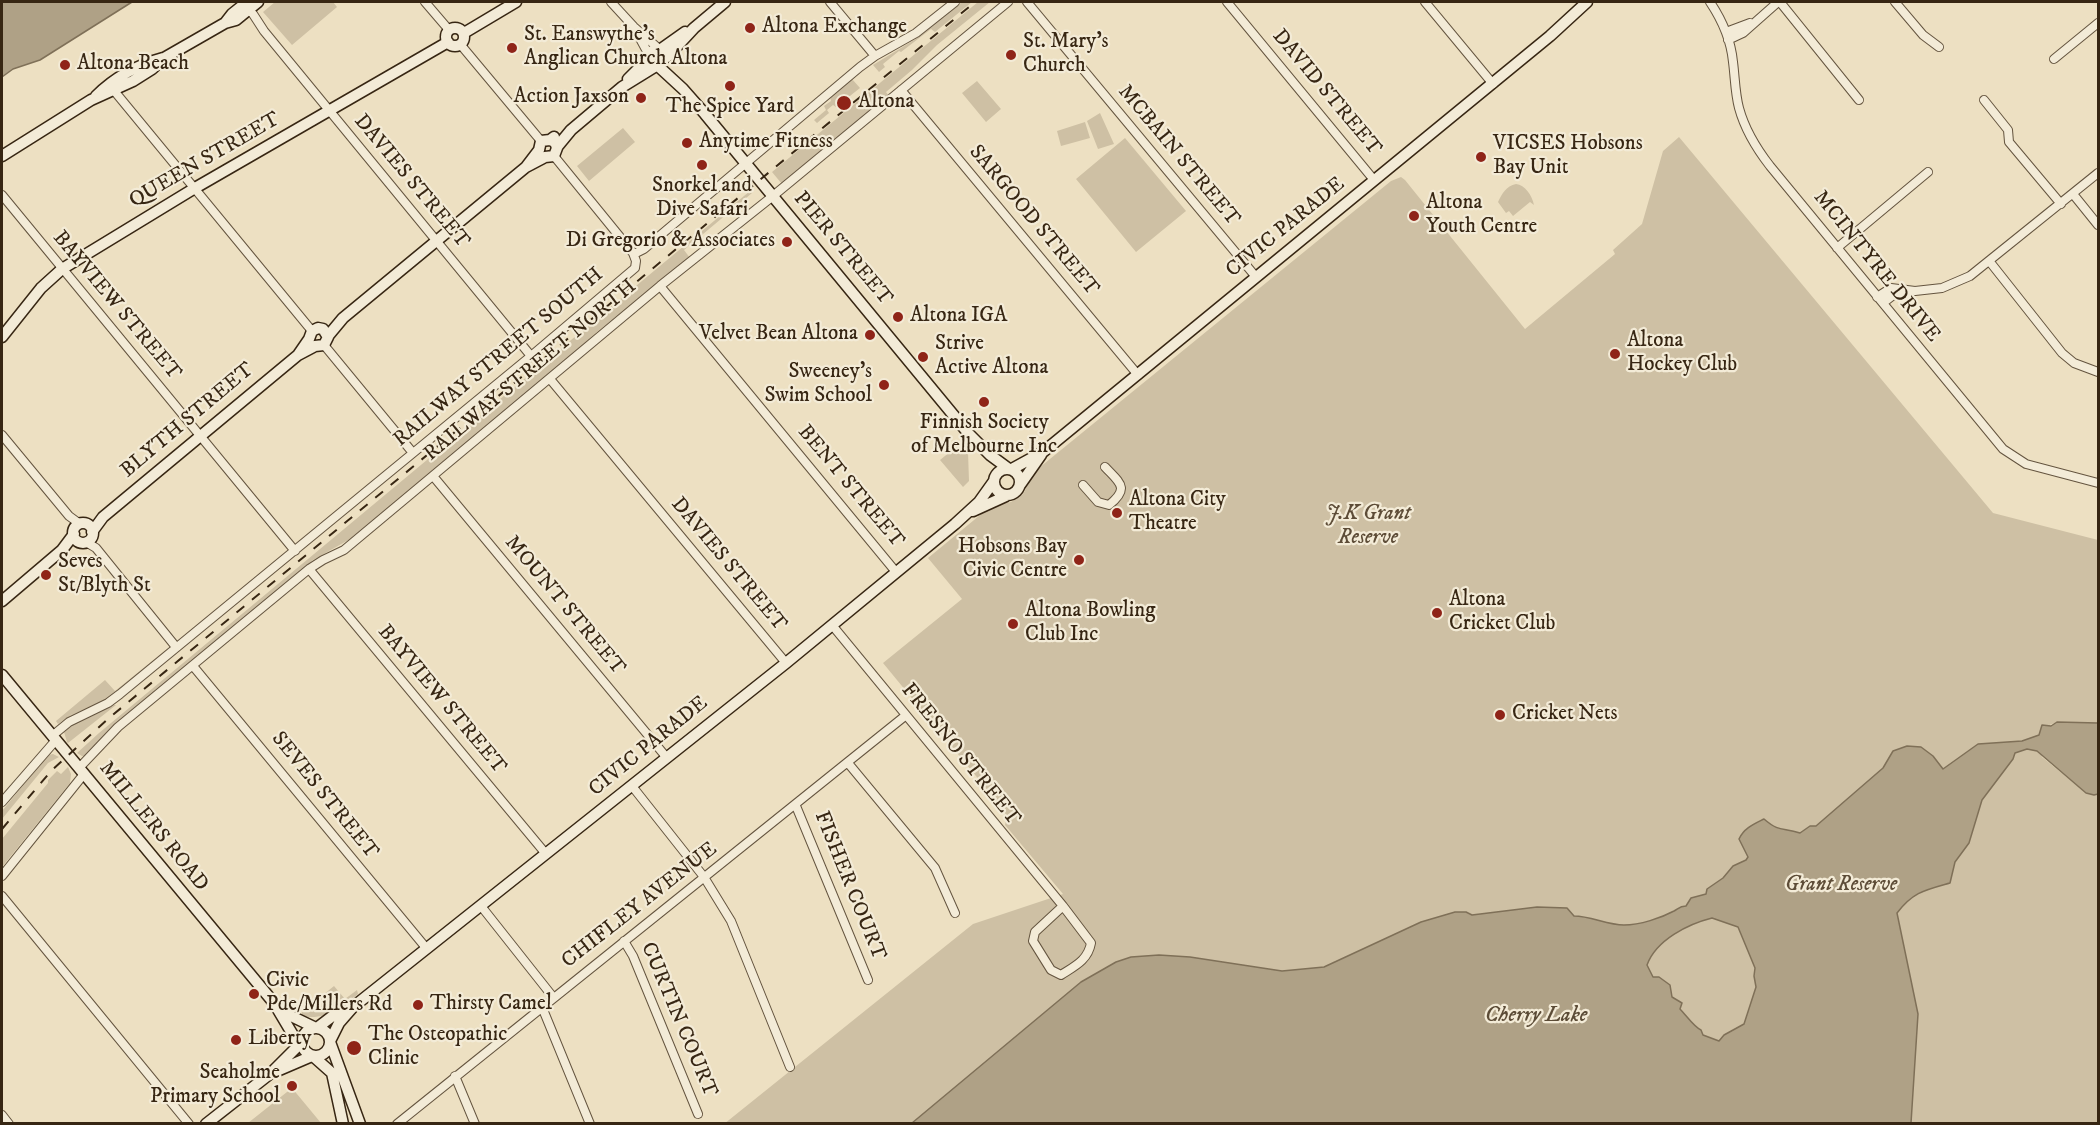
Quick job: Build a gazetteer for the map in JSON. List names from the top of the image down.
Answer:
{
  "streets": {
    "street": [
      "DAVID STREET",
      "MCBAIN STREET",
      "QUEEN STREET",
      "DAVIES STREET",
      "SARGOOD STREET",
      "CIVIC PARADE",
      "PIER STREET",
      "MCINTYRE DRIVE",
      "BAYVIEW STREET",
      "RAILWAY STREET SOUTH",
      "RAILWAY STREET NORTH",
      "BLYTH STREET",
      "BENT STREET",
      "MOUNT STREET",
      "FRESNO STREET",
      "SEVES STREET",
      "MILLERS ROAD",
      "FISHER COURT",
      "CHIFLEY AVENUE",
      "CURTIN COURT"
    ]
  },
  "crossings": [
    ["DAVID STREET", "CIVIC PARADE"],
    ["MCBAIN STREET", "CIVIC PARADE"],
    ["QUEEN STREET", "DAVIES STREET"],
    ["QUEEN STREET", "BAYVIEW STREET"],
    ["DAVIES STREET", "CIVIC PARADE"],
    ["DAVIES STREET", "RAILWAY STREET SOUTH"],
    ["DAVIES STREET", "RAILWAY STREET NORTH"],
    ["DAVIES STREET", "BLYTH STREET"],
    ["SARGOOD STREET", "CIVIC PARADE"],
    ["SARGOOD STREET", "RAILWAY STREET NORTH"],
    ["CIVIC PARADE", "PIER STREET"],
    ["CIVIC PARADE", "BAYVIEW STREET"],
    ["CIVIC PARADE", "BENT STREET"],
    ["CIVIC PARADE", "MOUNT STREET"],
    ["CIVIC PARADE", "FRESNO STREET"],
    ["CIVIC PARADE", "SEVES STREET"],
    ["CIVIC PARADE", "MILLERS ROAD"],
    ["PIER STREET", "RAILWAY STREET NORTH"],
    ["PIER STREET", "BLYTH STREET"],
    ["BAYVIEW STREET", "RAILWAY STREET SOUTH"],
    ["BAYVIEW STREET", "RAILWAY STREET NORTH"],
    ["BAYVIEW STREET", "BLYTH STREET"],
    ["RAILWAY STREET SOUTH", "MILLERS ROAD"],
    ["RAILWAY STREET NORTH", "BENT STREET"],
    ["RAILWAY STREET NORTH", "MOUNT STREET"],
    ["RAILWAY STREET NORTH", "SEVES STREET"],
    ["RAILWAY STREET NORTH", "MILLERS ROAD"],
    ["FRESNO STREET", "CHIFLEY AVENUE"],
    ["FISHER COURT", "CHIFLEY AVENUE"],
    ["CHIFLEY AVENUE", "CURTIN COURT"]
  ],
  "water": ["Cherry Lake"],
  "parks": ["J.K Grant Reserve", "Grant Reserve"],
  "places": [
    "Altona Exchange",
    "St. Eanswythe's Anglican Church Altona",
    "St. Mary's Church",
    "Altona Beach",
    "The Spice Yard",
    "Action Jaxson",
    "Altona",
    "Anytime Fitness",
    "VICSES Hobsons Bay Unit",
    "Snorkel and Dive Safari",
    "Altona Youth Centre",
    "Di Gregorio & Associates",
    "Altona IGA",
    "Velvet Bean Altona",
    "Altona Hockey Club",
    "Strive Active Altona",
    "Sweeney's Swim School",
    "Finnish Society of Melbourne Inc",
    "Altona City Theatre",
    "Hobsons Bay Civic Centre",
    "Seves St/Blyth St",
    "Altona Cricket Club",
    "Altona Bowling Club Inc",
    "Cricket Nets",
    "Civic Pde/Millers Rd",
    "Thirsty Camel",
    "Liberty",
    "The Osteopathic Clinic",
    "Seaholme Primary School"
  ]
}
